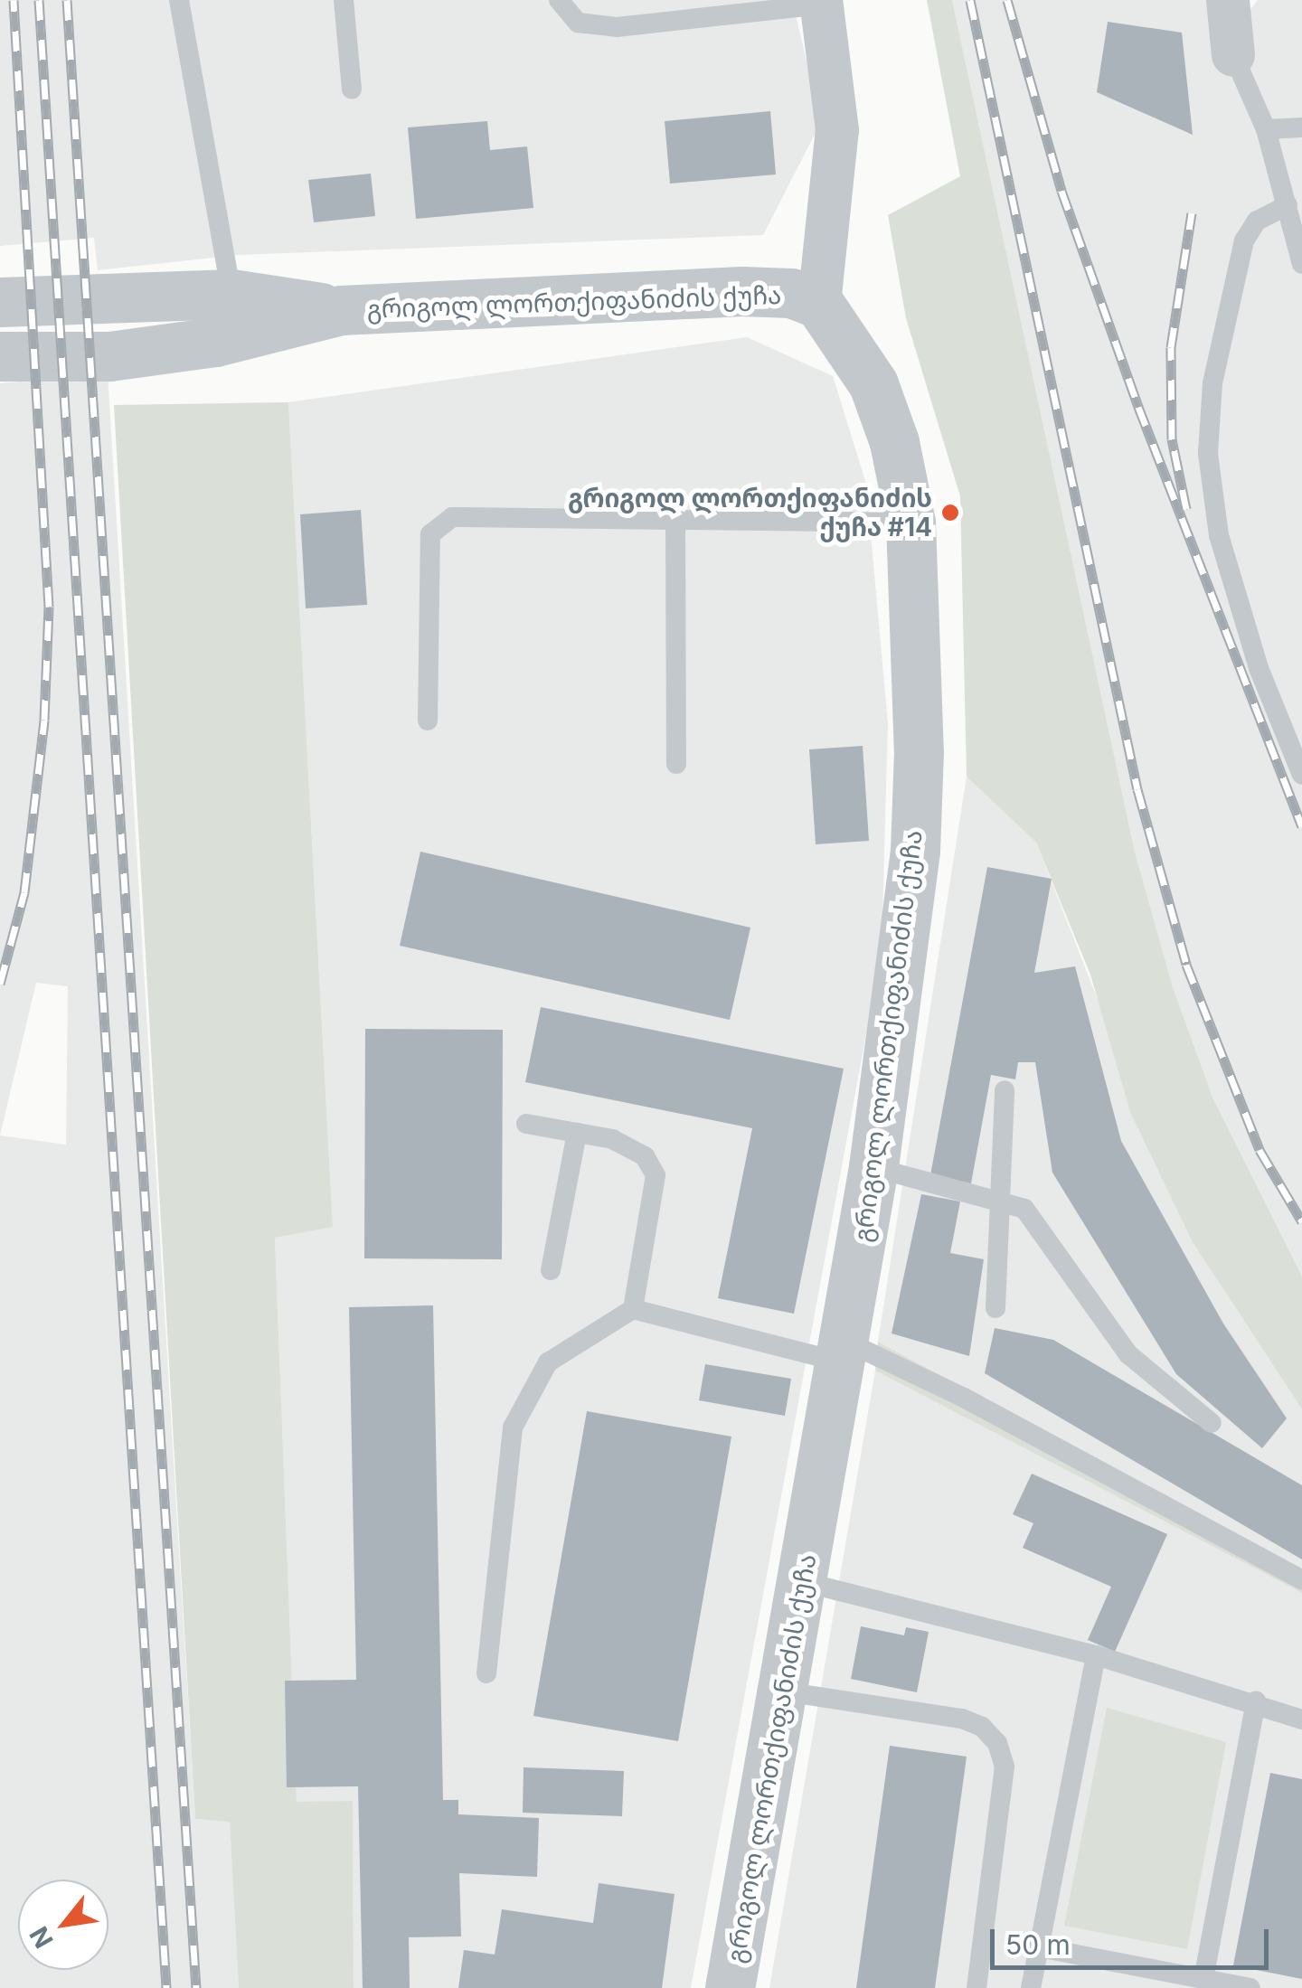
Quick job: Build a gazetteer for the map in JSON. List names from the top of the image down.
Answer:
{
  "streets": {
    "street": ["გრიგოლ ლორთქიფანიძის ქუჩა"]
  },
  "places": ["გრიგოლ ლორთქიფანიძის ქუჩა #14"],
  "scale_bar": "50 m",
  "north": "bottom left"
}
